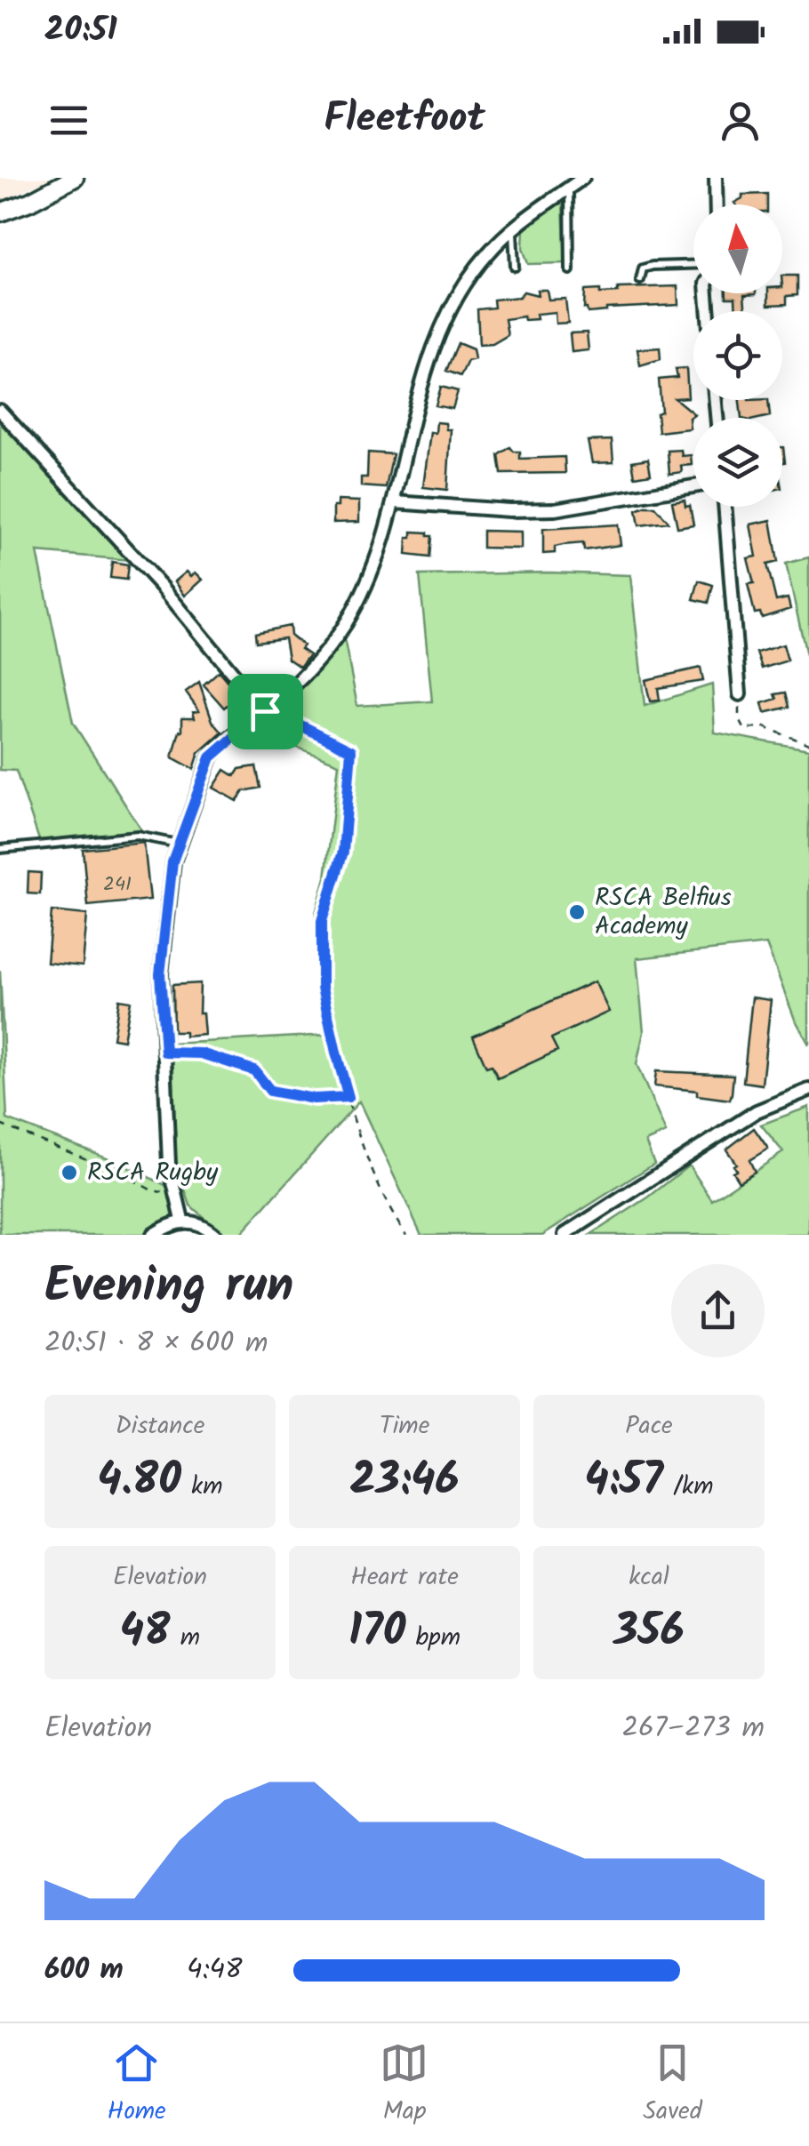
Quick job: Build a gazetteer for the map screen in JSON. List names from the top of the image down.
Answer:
{
  "places": ["RSCA Belfius Academy", "RSCA Rugby"],
  "house_numbers": ["241"],
  "north": "top",
  "page": {
    "status": "20:51",
    "header": "Fleetfoot",
    "heading": ["Evening run", "20:51 · 8 × 600 m"],
    "stats": [
      ["Distance", "4.80 km"],
      ["Time", "23:46"],
      ["Pace", "4:57 /km"],
      ["Elevation", "48 m"],
      ["Heart rate", "170 bpm"],
      ["kcal", "356"]
    ],
    "chart": ["Elevation", "267–273 m"],
    "list": [
      {
        "name": "600 m",
        "note": "4:48"
      }
    ],
    "tabs": ["Home", "Map", "Saved"]
  }
}
